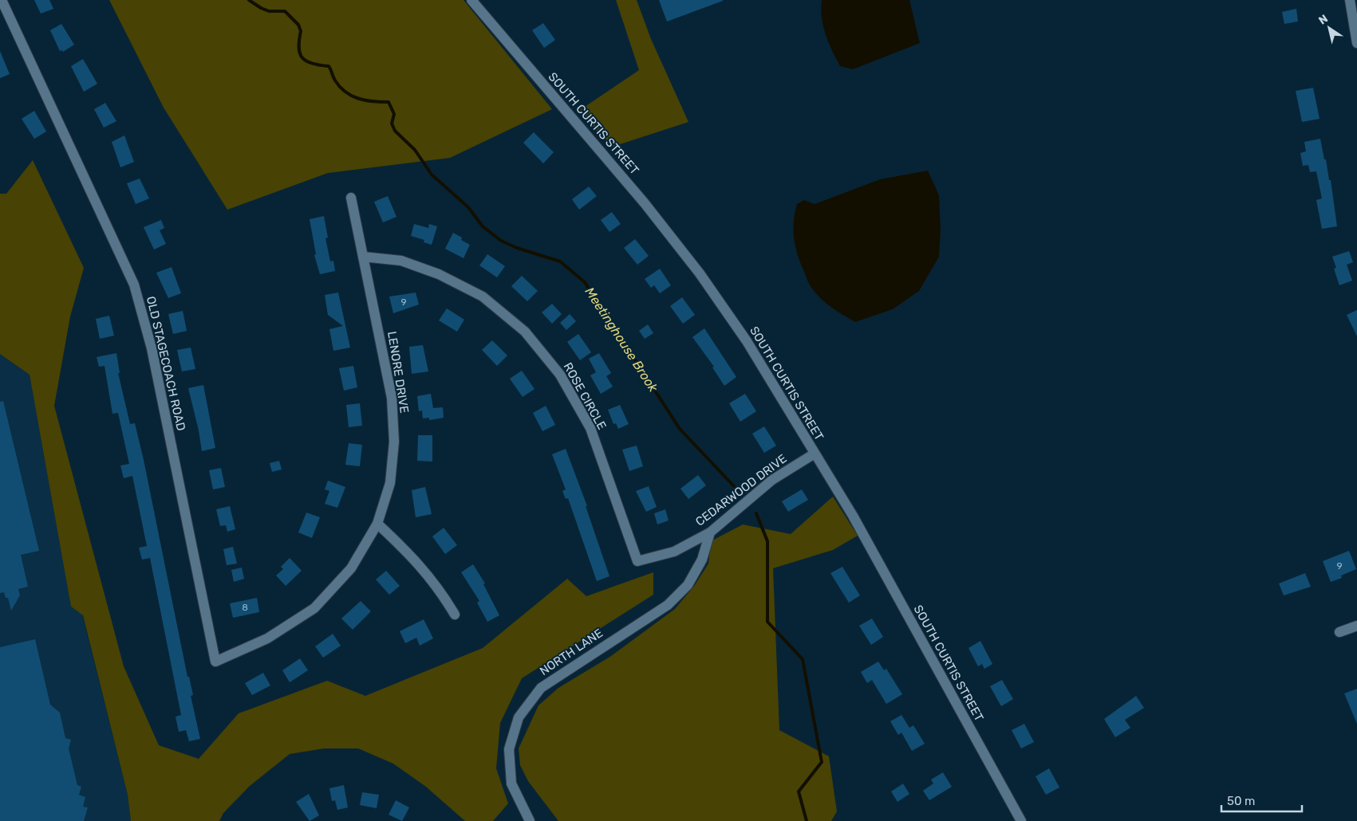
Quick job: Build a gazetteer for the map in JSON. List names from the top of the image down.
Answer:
{
  "streets": {
    "street": [
      "SOUTH CURTIS STREET",
      "OLD STAGECOACH ROAD",
      "LENORE DRIVE",
      "ROSE CIRCLE",
      "CEDARWOOD DRIVE",
      "NORTH LANE"
    ]
  },
  "crossings": [
    ["SOUTH CURTIS STREET", "CEDARWOOD DRIVE"],
    ["OLD STAGECOACH ROAD", "LENORE DRIVE"],
    ["LENORE DRIVE", "ROSE CIRCLE"],
    ["ROSE CIRCLE", "CEDARWOOD DRIVE"],
    ["CEDARWOOD DRIVE", "NORTH LANE"]
  ],
  "water": ["Meetinghouse Brook"],
  "house_numbers": ["9", "9", "8"],
  "scale_bar": "50 m",
  "north": "top left"
}
